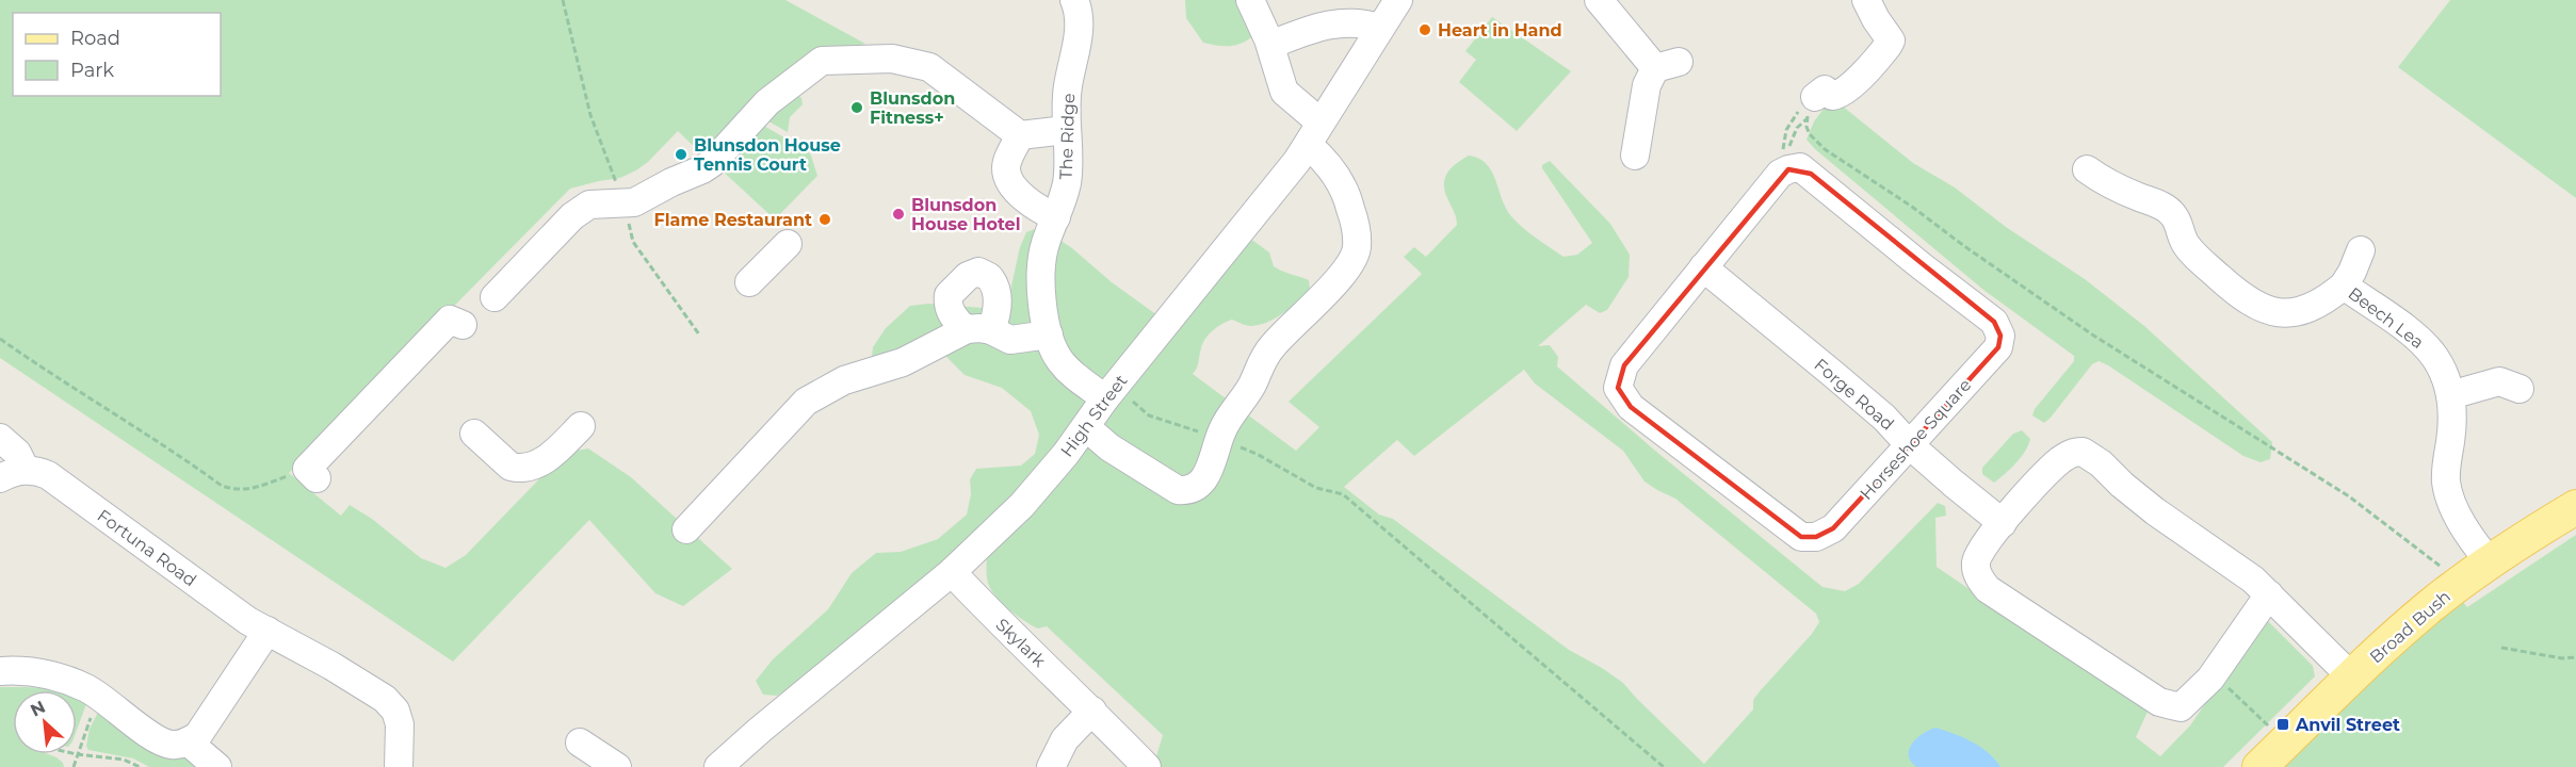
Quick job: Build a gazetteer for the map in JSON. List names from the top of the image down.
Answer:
{
  "streets": {
    "main road": ["Broad Bush"],
    "street": [
      "The Ridge",
      "Beech Lea",
      "Forge Road",
      "High Street",
      "Horseshoe Square",
      "Fortuna Road",
      "Skylark"
    ]
  },
  "crossings": [
    ["The Ridge", "High Street"],
    ["Beech Lea", "Broad Bush"],
    ["Forge Road", "Horseshoe Square"],
    ["High Street", "Skylark"]
  ],
  "places": {
    "other": [
      "Heart in Hand",
      "Blunsdon Fitness+",
      "Blunsdon House Tennis Court",
      "Blunsdon House Hotel",
      "Flame Restaurant"
    ],
    "transit": ["Anvil Street"]
  },
  "legend": ["Road", "Park"],
  "north": "top left"
}
